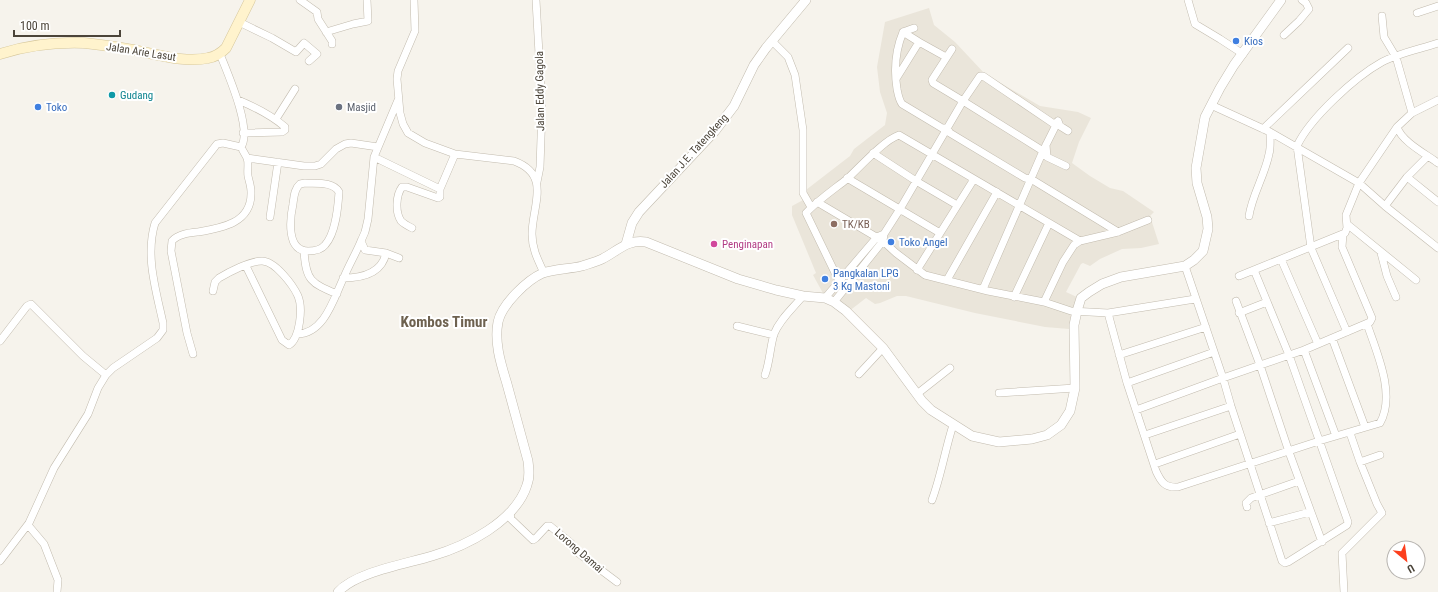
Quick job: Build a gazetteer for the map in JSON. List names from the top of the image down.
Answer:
{
  "streets": {
    "main road": ["Jalan Arie Lasut"],
    "street": ["Jalan Eddy Gagola", "Jalan J.E. Tatengkeng", "Lorong Damai"]
  },
  "districts": ["Kombos Timur"],
  "places": [
    "Kios",
    "Gudang",
    "Toko",
    "Masjid",
    "TK/KB",
    "Toko Angel",
    "Penginapan",
    "Pangkalan LPG 3 Kg Mastoni"
  ],
  "scale_bar": "100 m",
  "north": "bottom right"
}
